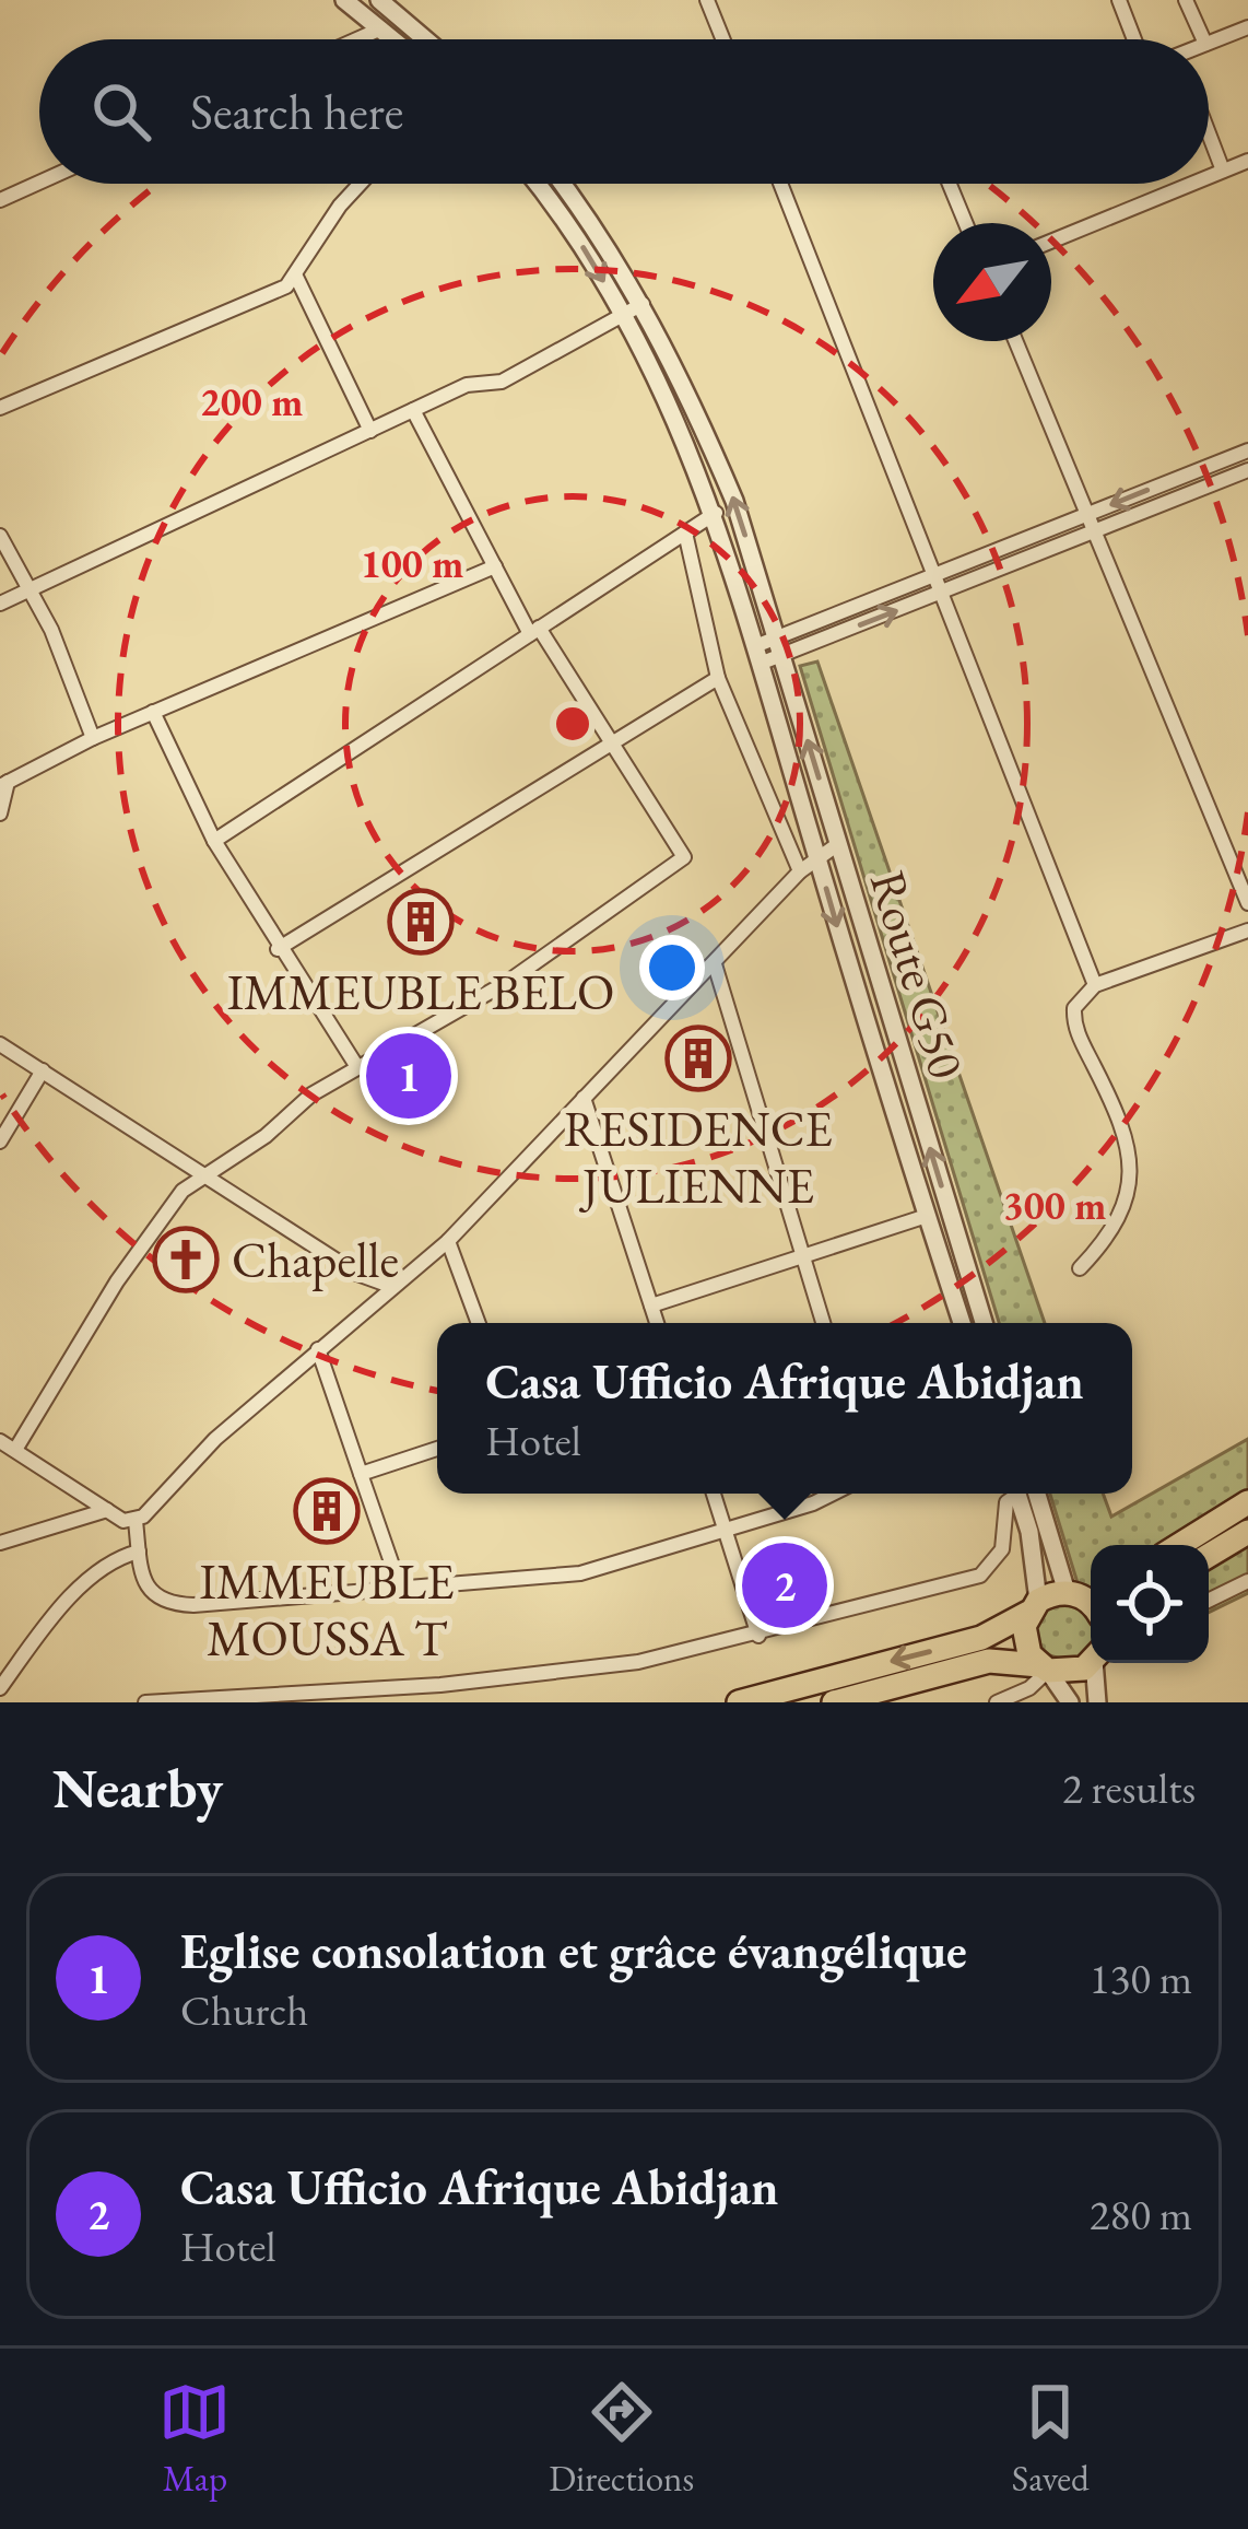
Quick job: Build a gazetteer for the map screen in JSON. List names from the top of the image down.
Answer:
{
  "streets": {
    "street": ["Route G50"]
  },
  "places": {
    "building": ["IMMEUBLE BELO", "RESIDENCE JULIENNE", "IMMEUBLE MOUSSA T"],
    "church": ["Chapelle"]
  },
  "north": "bottom left",
  "page": {
    "search": "Search here",
    "pins": ["1", "2"],
    "popup": ["Casa Ufficio Afrique Abidjan", "Hotel"],
    "heading": ["Nearby", "2 results"],
    "list": [
      {
        "mark": "1",
        "name": "Eglise consolation et grâce évangélique",
        "note": "Church",
        "value": "130 m"
      },
      {
        "mark": "2",
        "name": "Casa Ufficio Afrique Abidjan",
        "note": "Hotel",
        "value": "280 m"
      }
    ],
    "nav": ["Map", "Directions", "Saved"]
  },
  "rings": ["200 m", "100 m", "300 m"]
}
